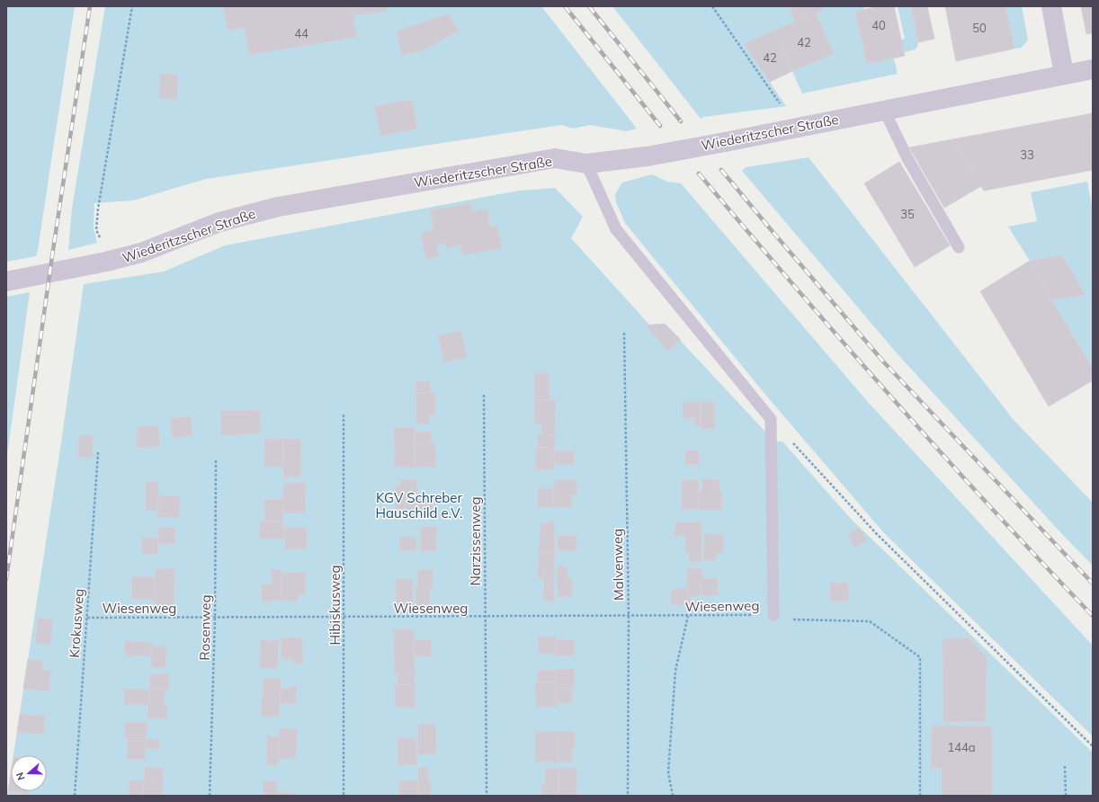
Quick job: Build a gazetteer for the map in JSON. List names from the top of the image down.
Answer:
{
  "streets": {
    "street": ["Wiederitzscher Straße"],
    "path": [
      "Narzissenweg",
      "Malvenweg",
      "Hibiskusweg",
      "Wiesenweg",
      "Krokusweg",
      "Rosenweg"
    ]
  },
  "crossings": [
    ["Narzissenweg", "Wiesenweg"],
    ["Malvenweg", "Wiesenweg"],
    ["Hibiskusweg", "Wiesenweg"],
    ["Wiesenweg", "Krokusweg"],
    ["Wiesenweg", "Rosenweg"]
  ],
  "parks": ["KGV Schreber Hauschild e.V."],
  "house_numbers": [
    "40",
    "50",
    "44",
    "42",
    "42",
    "33",
    "35",
    "144a"
  ],
  "north": "left"
}
